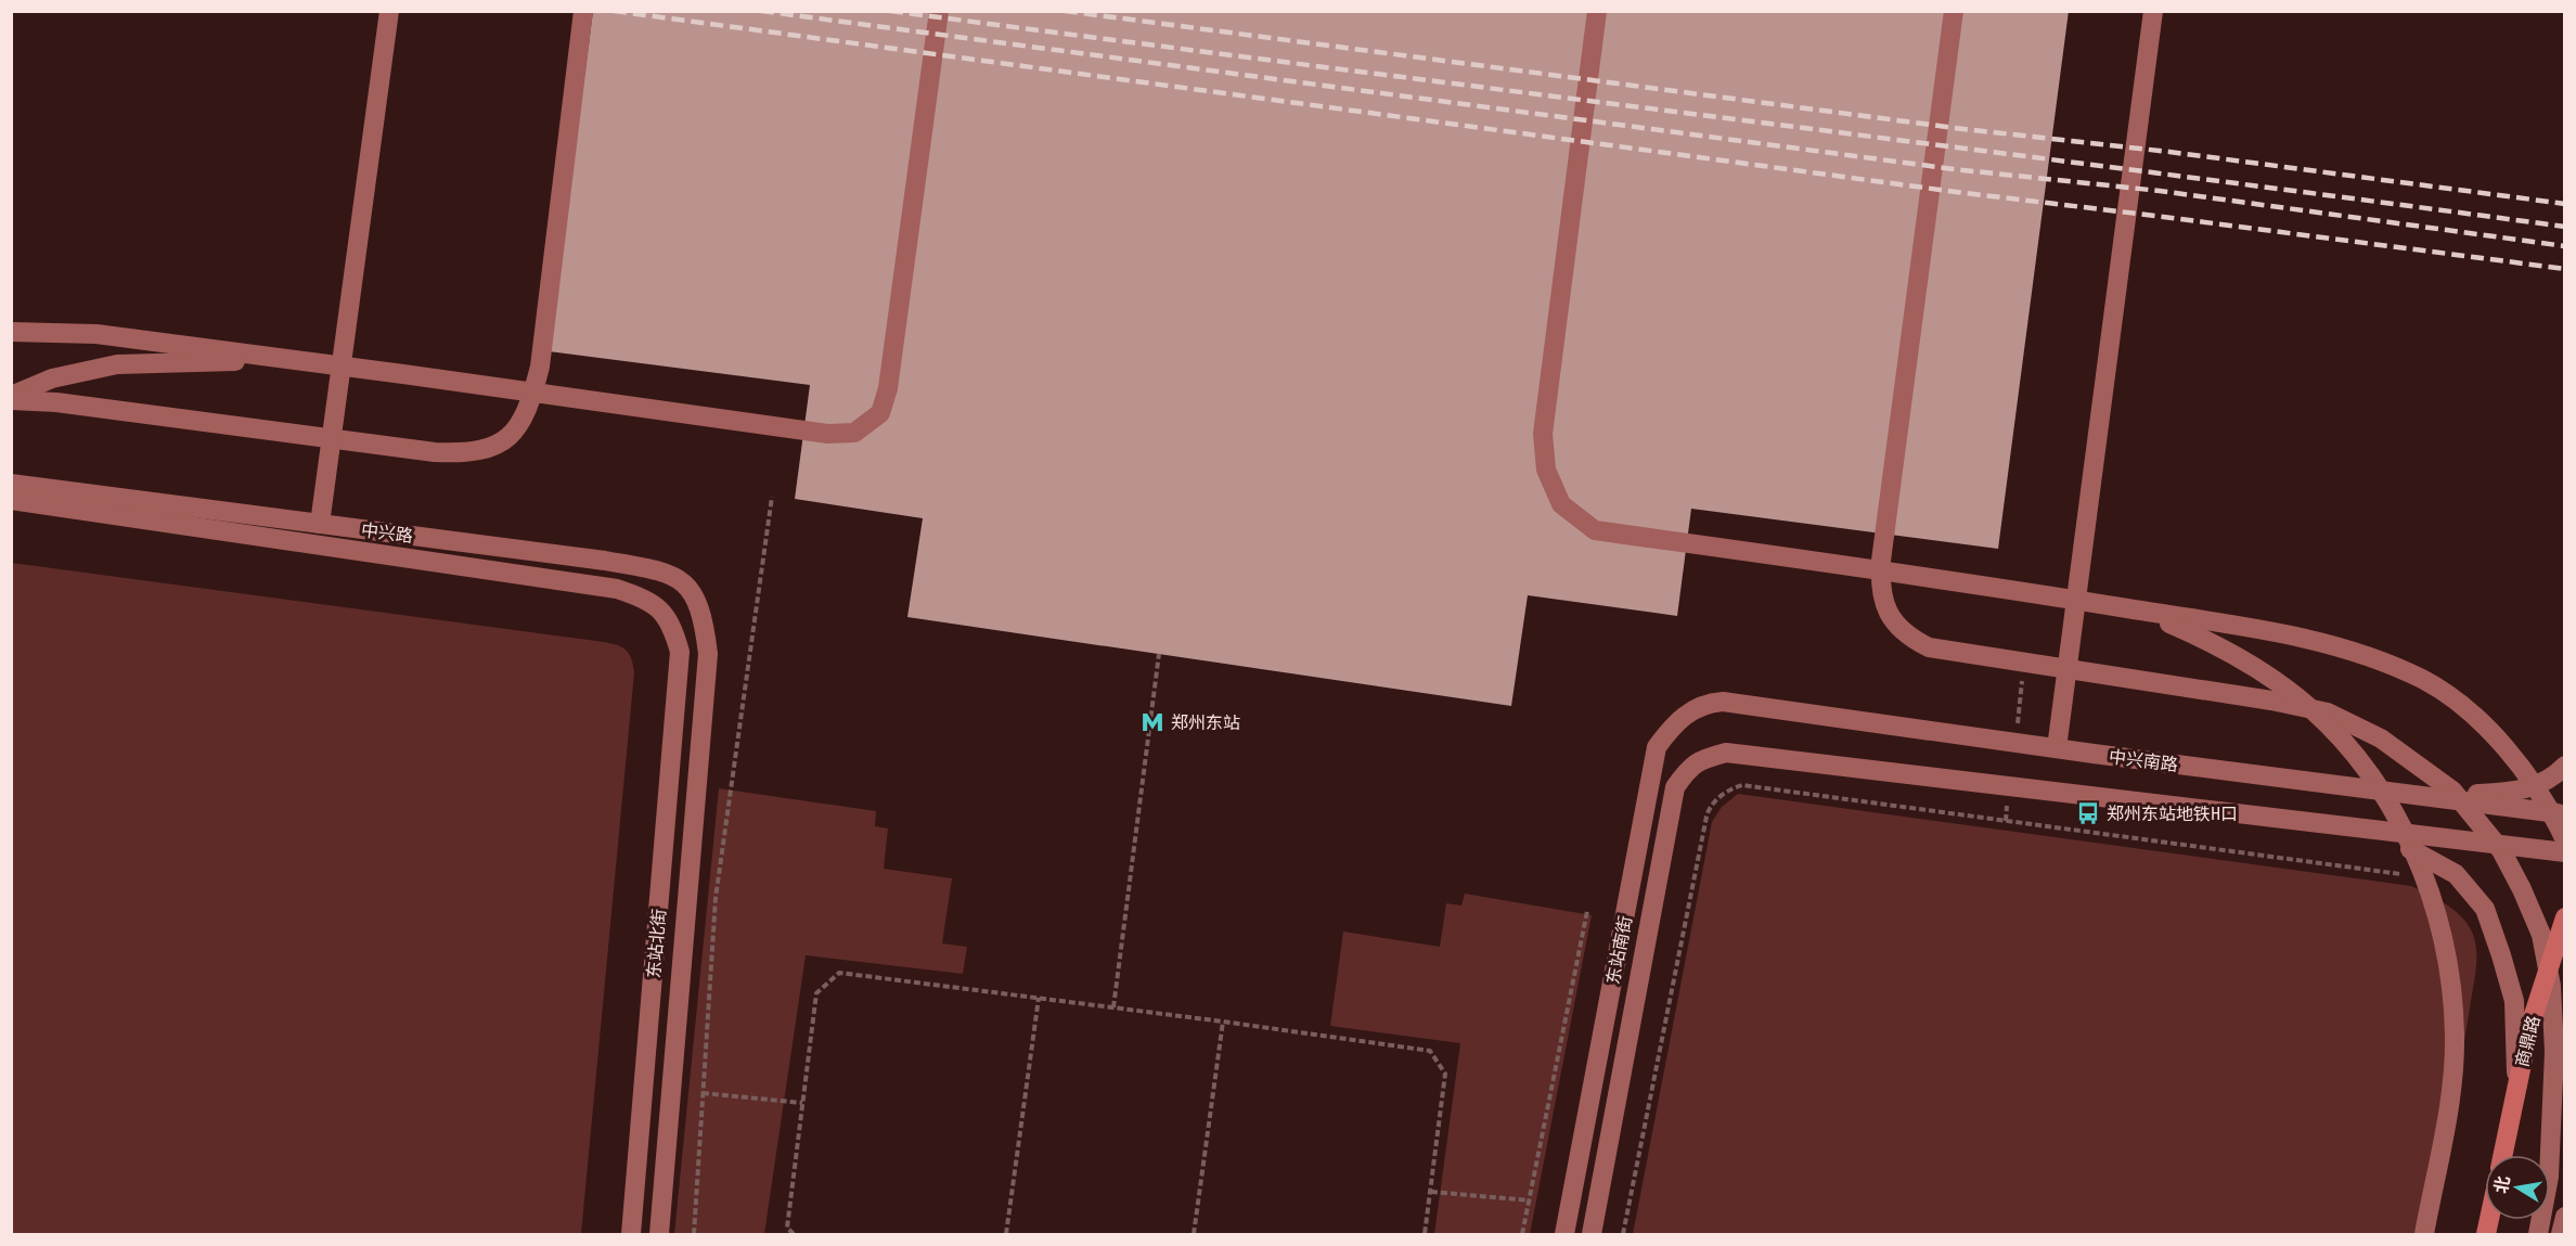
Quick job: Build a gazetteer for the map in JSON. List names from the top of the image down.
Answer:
{
  "streets": {
    "main road": ["商鼎路"],
    "street": [
      "中兴路",
      "中兴南路",
      "东站北街",
      "东站南街"
    ]
  },
  "crossings": [
    ["中兴路", "东站北街"],
    ["中兴南路", "东站南街"]
  ],
  "places": {
    "metro station": ["郑州东站"],
    "bus stop": ["郑州东站地铁H口"]
  },
  "north": "left"
}
